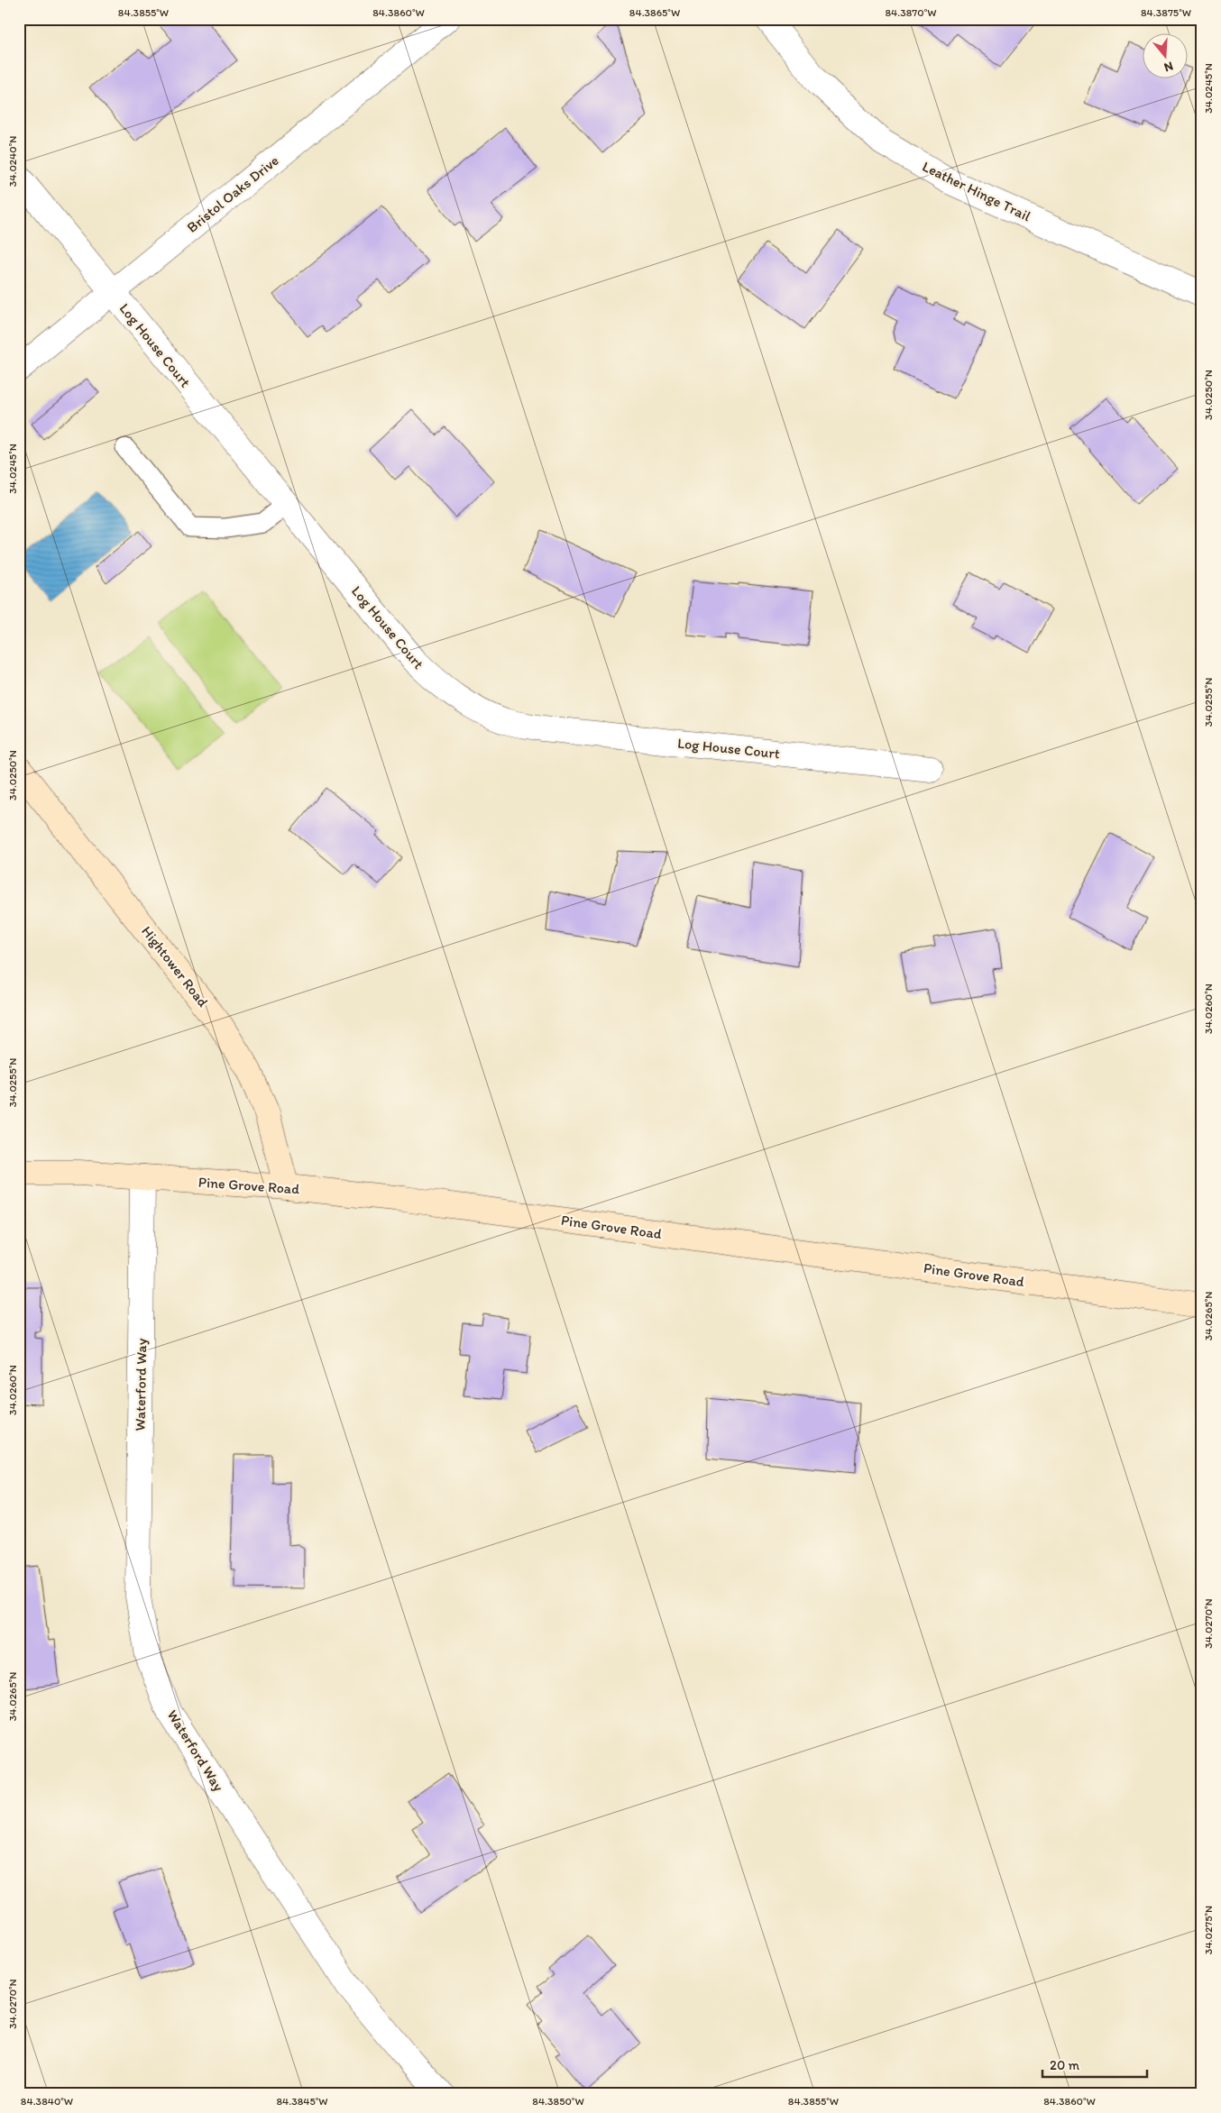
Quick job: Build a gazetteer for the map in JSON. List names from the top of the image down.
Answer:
{
  "streets": {
    "main road": ["Hightower Road", "Pine Grove Road"],
    "street": [
      "Leather Hinge Trail",
      "Bristol Oaks Drive",
      "Log House Court",
      "Waterford Way"
    ]
  },
  "crossings": [
    ["Bristol Oaks Drive", "Log House Court"],
    ["Hightower Road", "Pine Grove Road"],
    ["Pine Grove Road", "Waterford Way"]
  ],
  "scale_bar": "20 m",
  "north": "bottom",
  "coordinates": [
    "84.3855°W",
    "84.3860°W",
    "84.3865°W",
    "84.3870°W",
    "84.3875°W",
    "34.0245°N",
    "34.0240°N",
    "34.0250°N",
    "34.0255°N",
    "34.0260°N",
    "34.0265°N",
    "34.0270°N",
    "34.0275°N",
    "84.3840°W",
    "84.3845°W",
    "84.3850°W"
  ]
}
